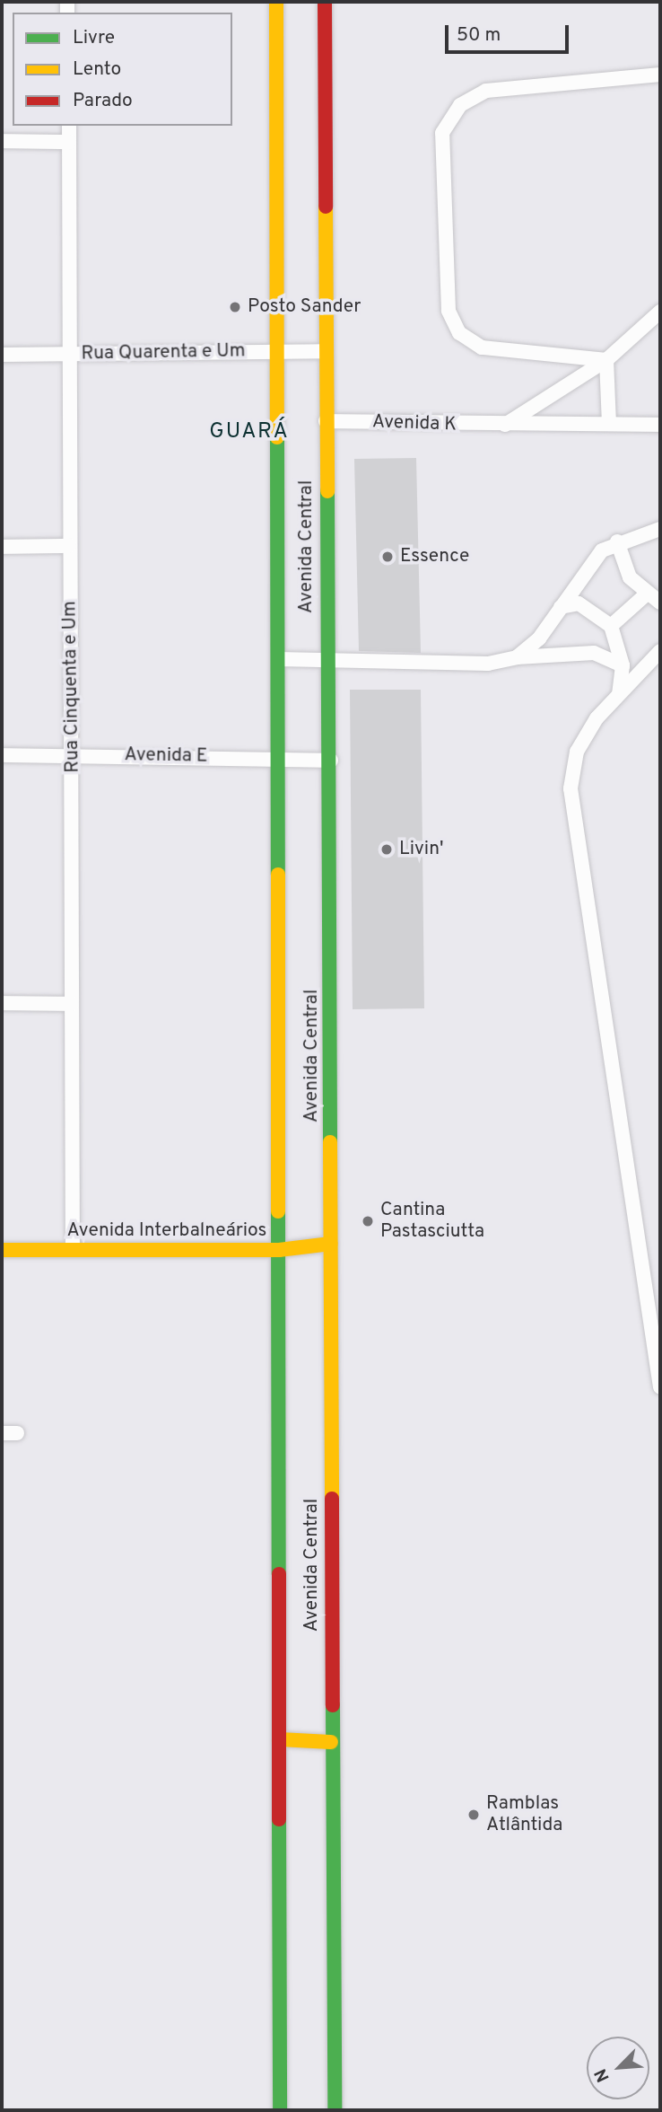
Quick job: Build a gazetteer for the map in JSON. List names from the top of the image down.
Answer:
{
  "streets": {
    "main road": ["Avenida Central", "Avenida Interbalneários"],
    "street": [
      "Rua Quarenta e Um",
      "Avenida K",
      "Rua Cinquenta e Um",
      "Avenida E"
    ]
  },
  "crossings": [
    ["Rua Quarenta e Um", "Avenida Central"],
    ["Rua Quarenta e Um", "Rua Cinquenta e Um"],
    ["Avenida K", "Avenida Central"],
    ["Avenida Central", "Avenida E"],
    ["Avenida Central", "Avenida Interbalneários"],
    ["Rua Cinquenta e Um", "Avenida E"],
    ["Rua Cinquenta e Um", "Avenida Interbalneários"]
  ],
  "districts": ["GUARÁ"],
  "places": [
    "Posto Sander",
    "Essence",
    "Livin'",
    "Cantina Pastasciutta",
    "Ramblas Atlântida"
  ],
  "legend": ["Livre", "Lento", "Parado"],
  "scale_bar": "50 m",
  "north": "bottom left"
}
